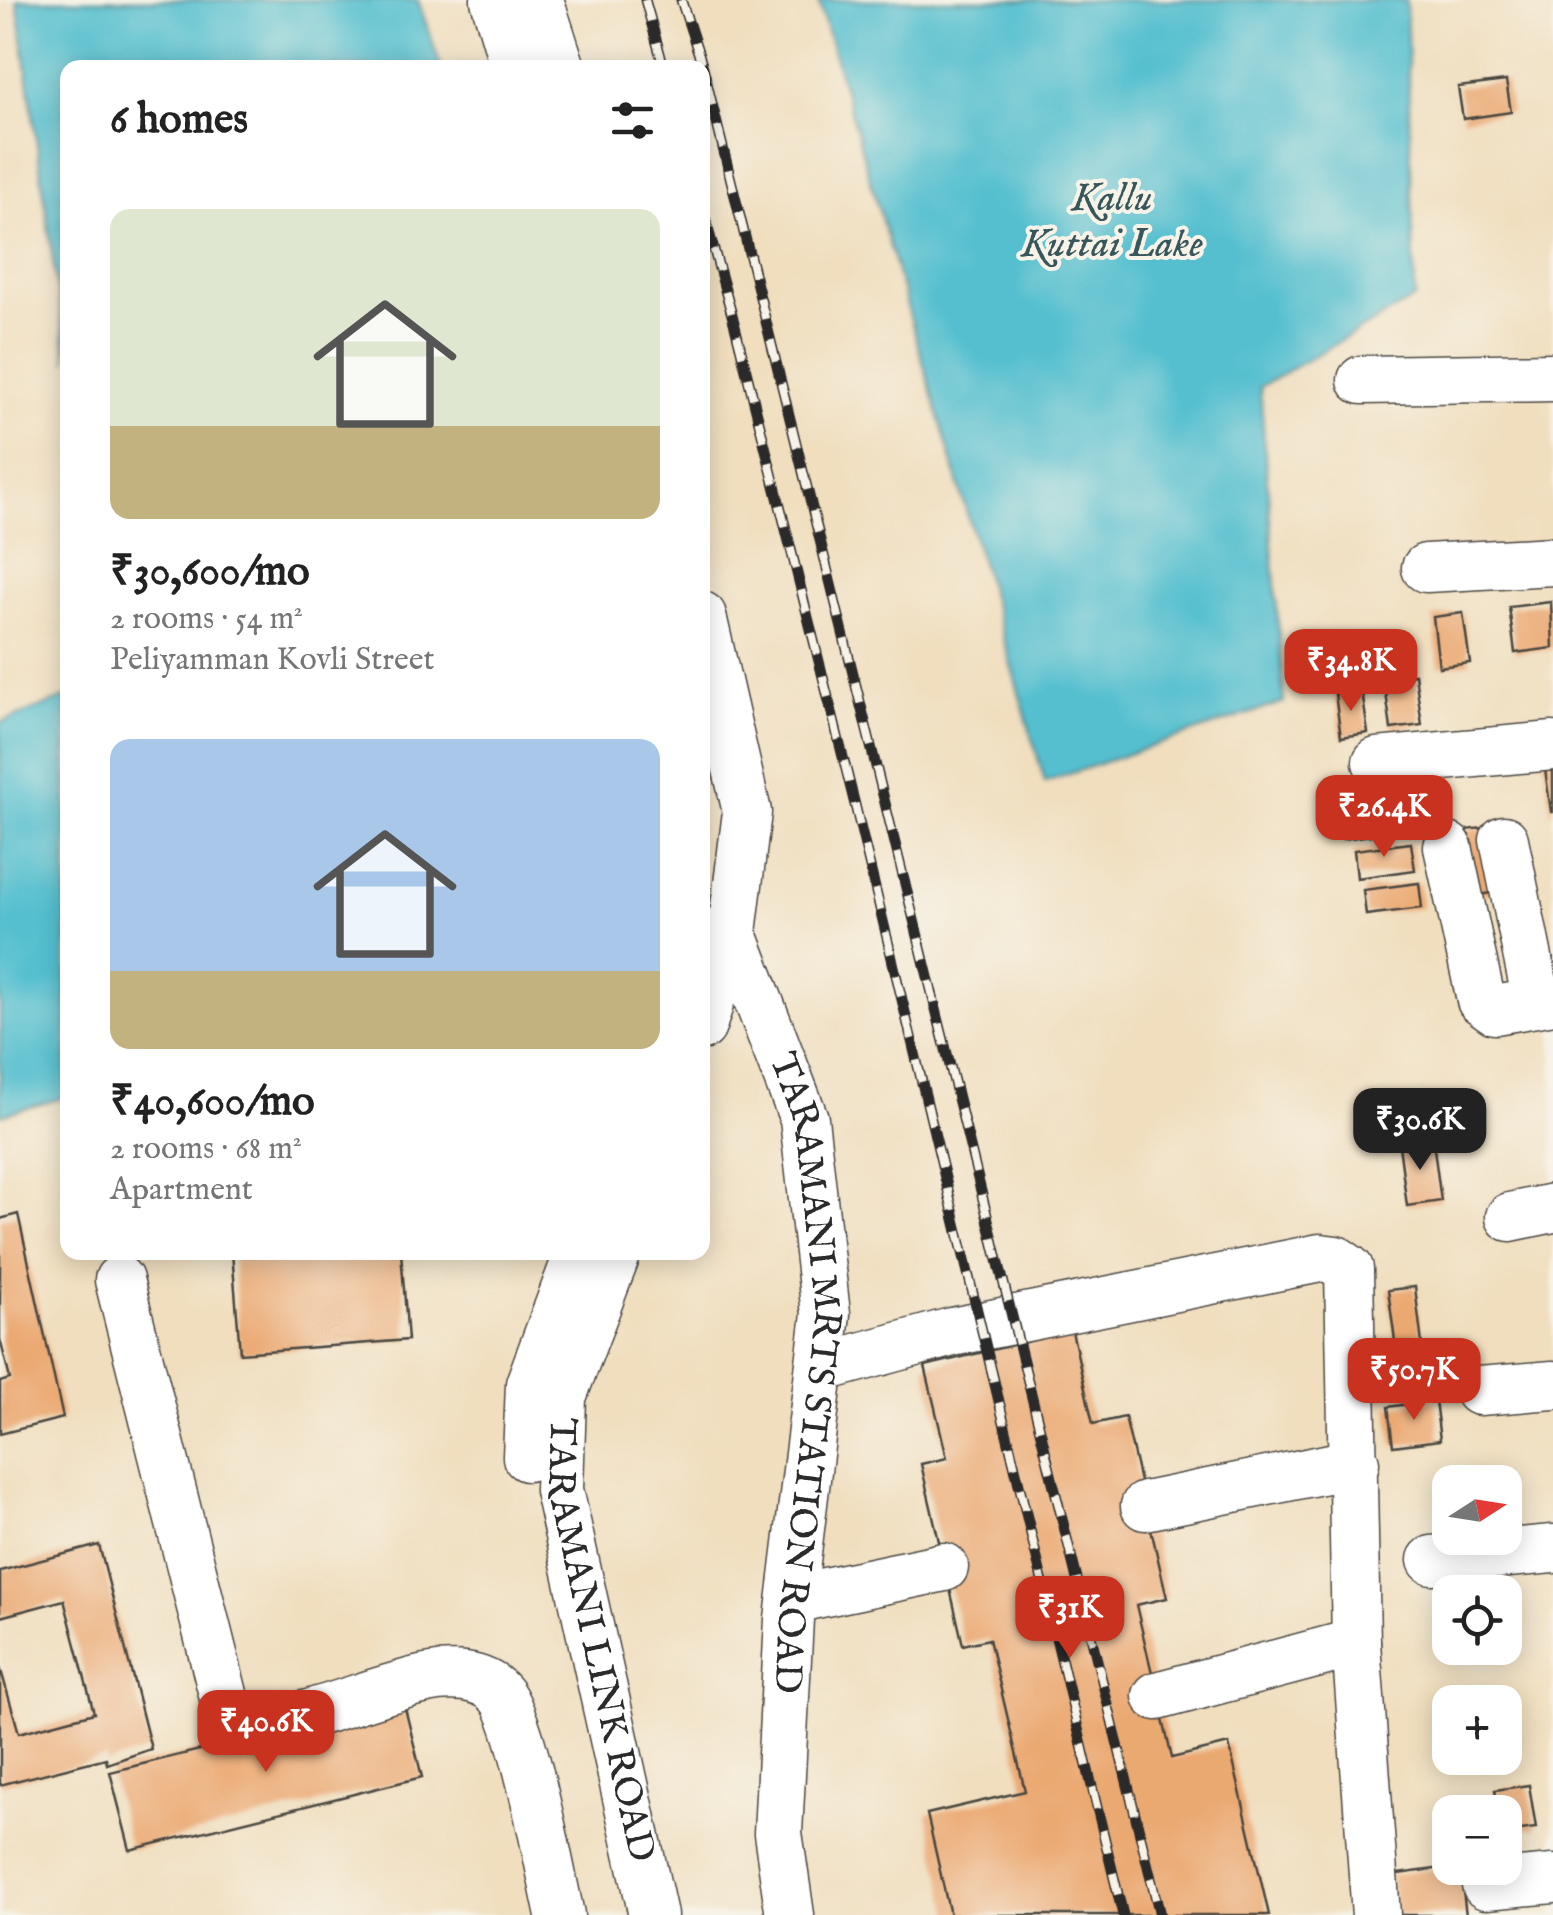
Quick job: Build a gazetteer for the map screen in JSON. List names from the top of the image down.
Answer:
{
  "streets": {
    "street": ["TARAMANI MRTS STATION ROAD", "TARAMANI LINK ROAD"]
  },
  "water": ["Kallu Kuttai Lake"],
  "north": "right",
  "page": {
    "heading": "6 homes",
    "list": [
      {
        "name": "₹30,600/mo",
        "note": "2 rooms · 54 m² · Peliyamman Kovli Street"
      },
      {
        "name": "₹40,600/mo",
        "note": "2 rooms · 68 m² · Apartment"
      }
    ],
    "price": [
      "₹34.8K",
      "₹26.4K",
      "₹30.6K",
      "₹50.7K",
      "₹31K",
      "₹40.6K"
    ],
    "map_buttons": ["+", "−"]
  }
}
